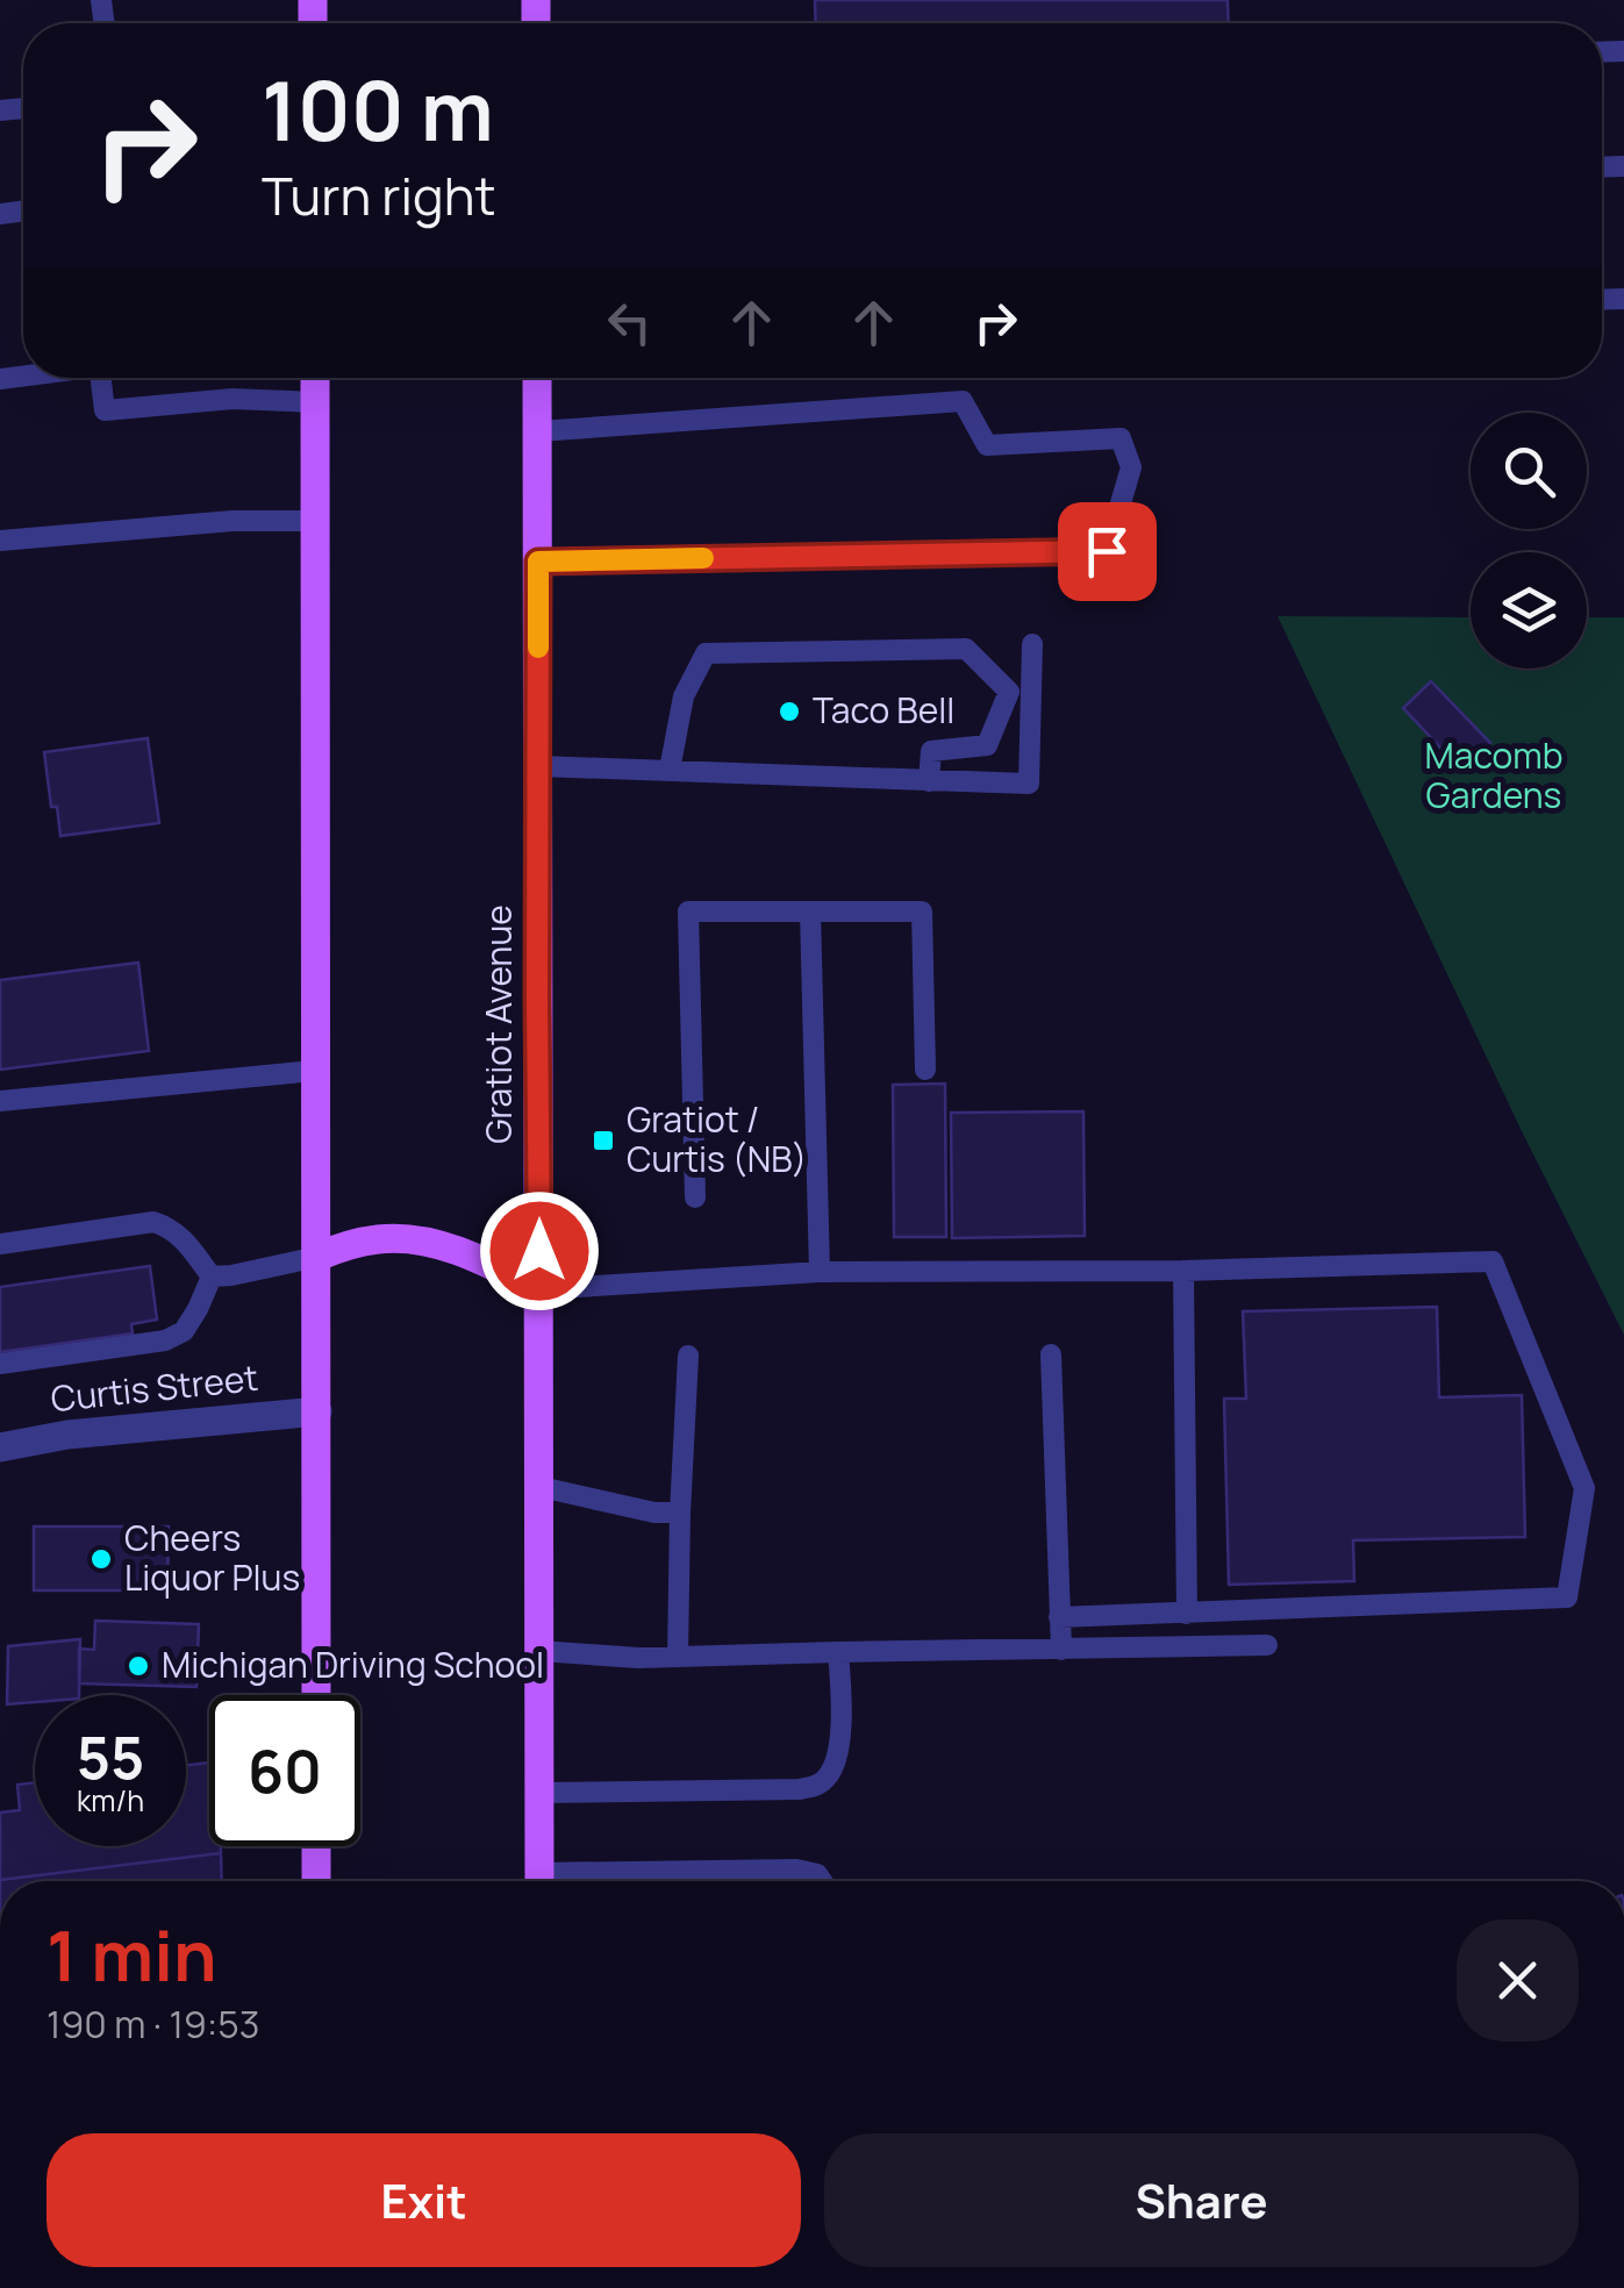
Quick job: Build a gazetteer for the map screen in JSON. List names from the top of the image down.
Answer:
{
  "streets": {
    "main road": ["Gratiot Avenue"],
    "street": ["Curtis Street"]
  },
  "parks": ["Macomb Gardens"],
  "places": {
    "other": ["Taco Bell", "Cheers Liquor Plus", "Michigan Driving School"],
    "transit": ["Gratiot / Curtis (NB)"]
  },
  "page": {
    "turn": ["100 m", "Turn right"],
    "speed": "55 km/h",
    "limit": "60",
    "heading": ["1 min", "190 m · 19:53"],
    "buttons": ["Exit", "Share"]
  }
}
